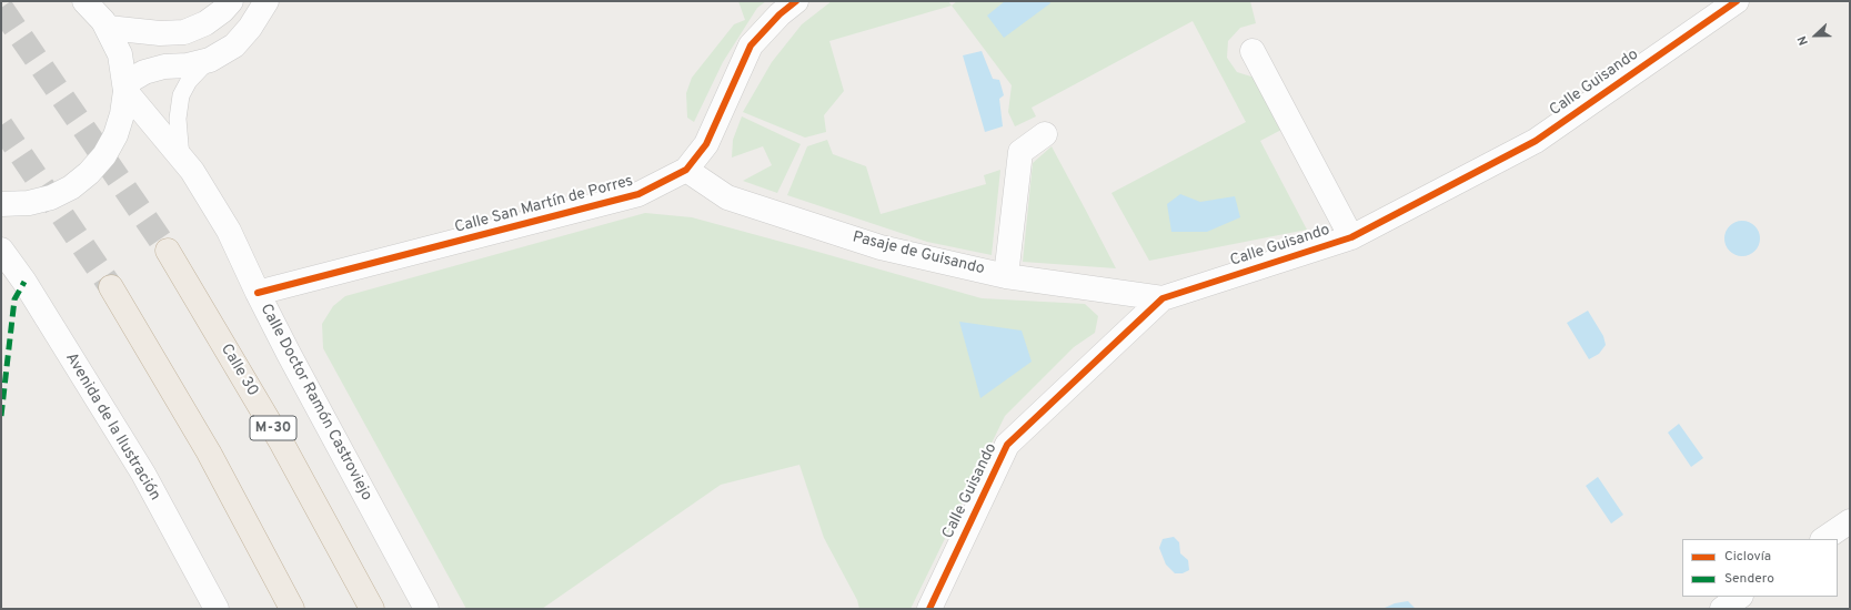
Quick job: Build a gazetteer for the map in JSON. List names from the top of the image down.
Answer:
{
  "streets": {
    "highway": ["Calle 30", "M-30"],
    "street": [
      "Calle Guisando",
      "Calle San Martín de Porres",
      "Pasaje de Guisando",
      "Calle Doctor Ramón Castroviejo",
      "Avenida de la Ilustración"
    ]
  },
  "crossings": [
    ["Calle Guisando", "Pasaje de Guisando"],
    ["Calle San Martín de Porres", "Pasaje de Guisando"],
    ["Calle San Martín de Porres", "Calle Doctor Ramón Castroviejo"]
  ],
  "legend": ["Ciclovía", "Sendero"],
  "north": "left"
}
